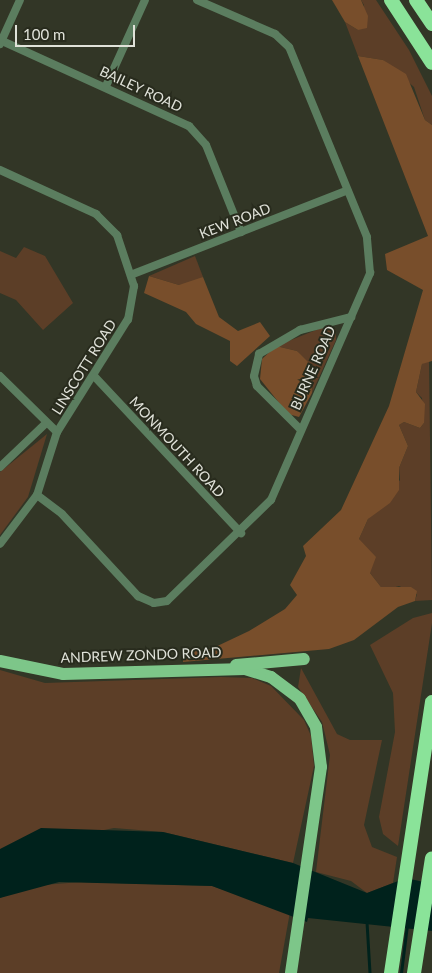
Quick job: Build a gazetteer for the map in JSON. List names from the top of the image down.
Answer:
{
  "streets": {
    "main road": ["ANDREW ZONDO ROAD"],
    "street": [
      "BAILEY ROAD",
      "KEW ROAD",
      "LINSCOTT ROAD",
      "BURNE ROAD",
      "MONMOUTH ROAD"
    ]
  },
  "crossings": [
    ["BAILEY ROAD", "KEW ROAD"],
    ["KEW ROAD", "LINSCOTT ROAD"],
    ["KEW ROAD", "BURNE ROAD"],
    ["LINSCOTT ROAD", "BURNE ROAD"],
    ["LINSCOTT ROAD", "MONMOUTH ROAD"],
    ["BURNE ROAD", "MONMOUTH ROAD"]
  ],
  "scale_bar": "100 m"
}
